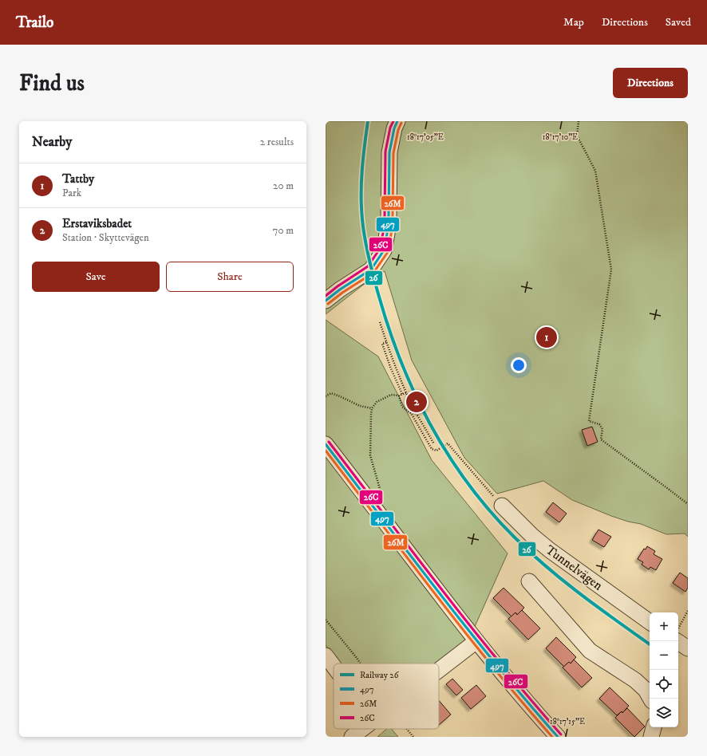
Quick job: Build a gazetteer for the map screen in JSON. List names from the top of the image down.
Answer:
{
  "streets": {
    "street": ["Tunnelvägen"]
  },
  "lines": [
    "rail line 26",
    "transit line 497",
    "transit line 26C",
    "transit line 26M"
  ],
  "legend": [
    "Railway 26",
    "497",
    "26M",
    "26C"
  ],
  "page": {
    "header": "Trailo",
    "nav": ["Map", "Directions", "Saved"],
    "buttons": [
      "Directions",
      ["Save", "Share"]
    ],
    "title": "Find us",
    "heading": ["Nearby", "2 results"],
    "list": [
      {
        "mark": "1",
        "name": "Tattby",
        "note": "Park",
        "value": "20 m"
      },
      {
        "mark": "2",
        "name": "Erstaviksbadet",
        "note": "Station · Skyttevägen",
        "value": "70 m"
      }
    ],
    "pins": ["1", "2"],
    "map_buttons": ["+", "−"]
  },
  "coordinates": ["18°17'05\"E", "18°17'10\"E", "18°17'15\"E"]
}
